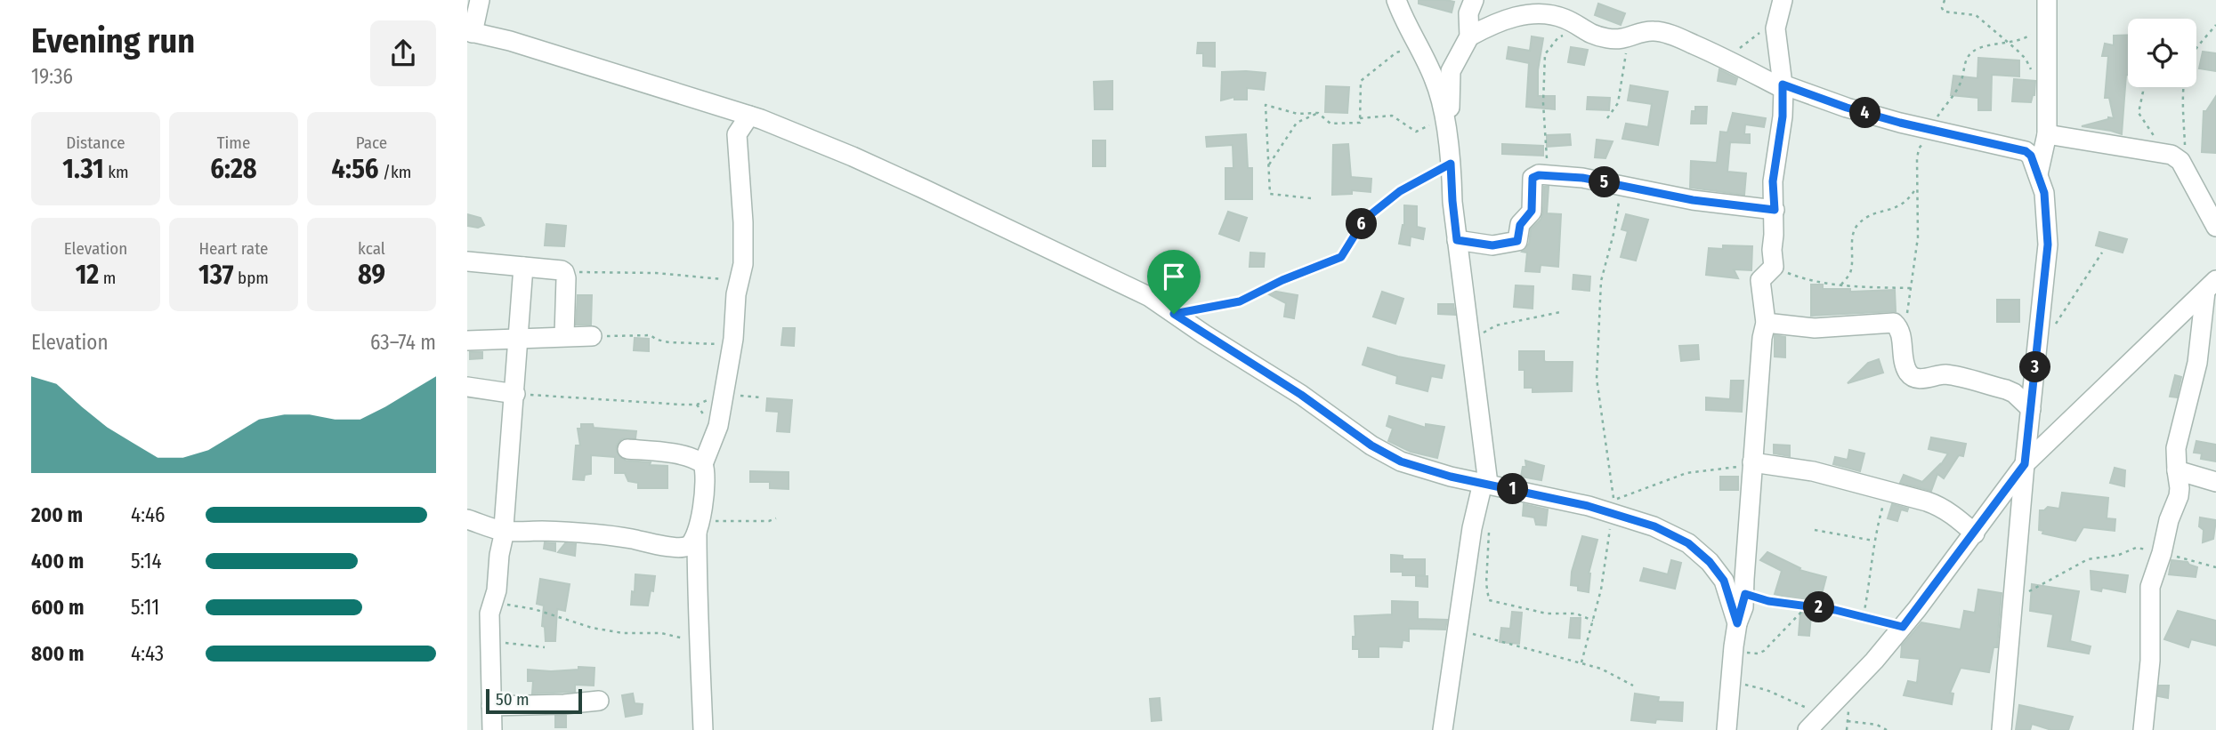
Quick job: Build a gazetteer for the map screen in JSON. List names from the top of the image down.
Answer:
{
  "scale_bar": "50 m",
  "page": {
    "heading": ["Evening run", "19:36"],
    "pins": [
      "4",
      "5",
      "6",
      "3",
      "1",
      "2"
    ],
    "stats": [
      ["Distance", "1.31 km"],
      ["Time", "6:28"],
      ["Pace", "4:56 /km"],
      ["Elevation", "12 m"],
      ["Heart rate", "137 bpm"],
      ["kcal", "89"]
    ],
    "chart": ["Elevation", "63–74 m"],
    "list": [
      {
        "name": "200 m",
        "note": "4:46"
      },
      {
        "name": "400 m",
        "note": "5:14"
      },
      {
        "name": "600 m",
        "note": "5:11"
      },
      {
        "name": "800 m",
        "note": "4:43"
      }
    ],
    "scale": "50 m"
  }
}
